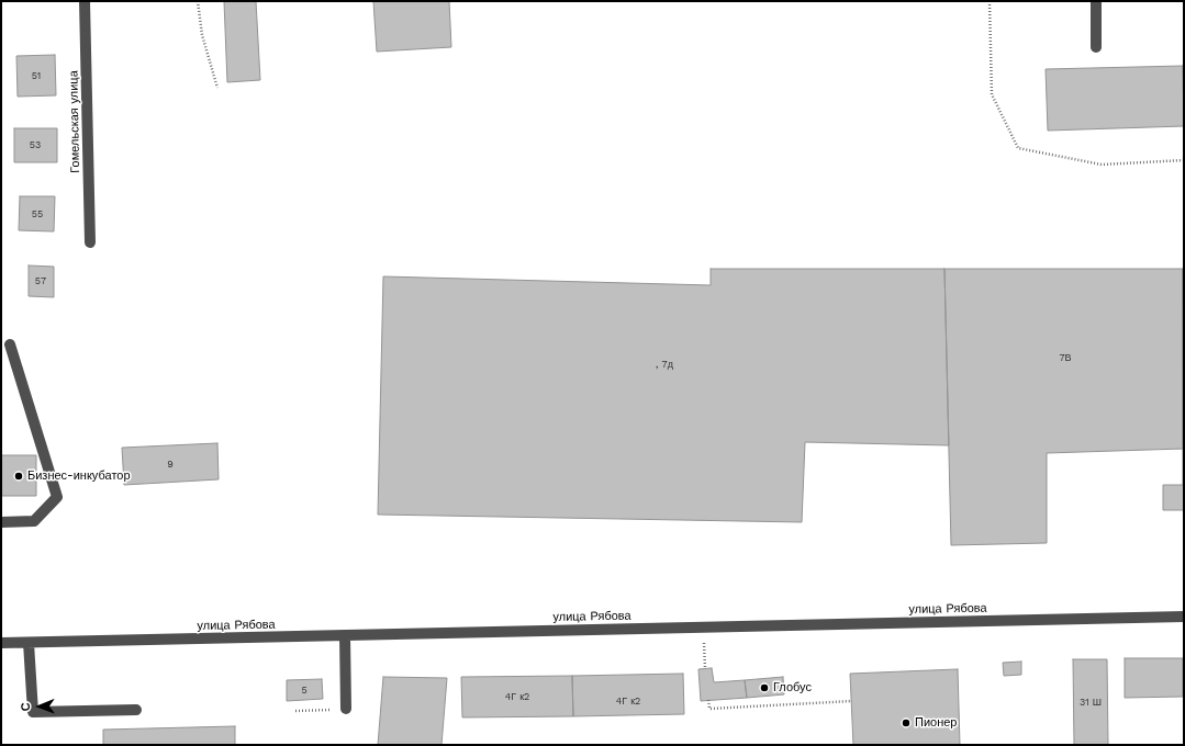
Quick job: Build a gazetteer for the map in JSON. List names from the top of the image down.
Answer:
{
  "streets": {
    "street": ["Гомельская улица", "улица Рябова"]
  },
  "places": ["Бизнес-инкубатор", "Глобус", "Пионер"],
  "house_numbers": [
    "51",
    "53",
    "55",
    "57",
    "7В",
    ", 7д",
    "9",
    "5",
    "4Г к2",
    "4Г к2",
    "31 Ш"
  ],
  "north": "left"
}
